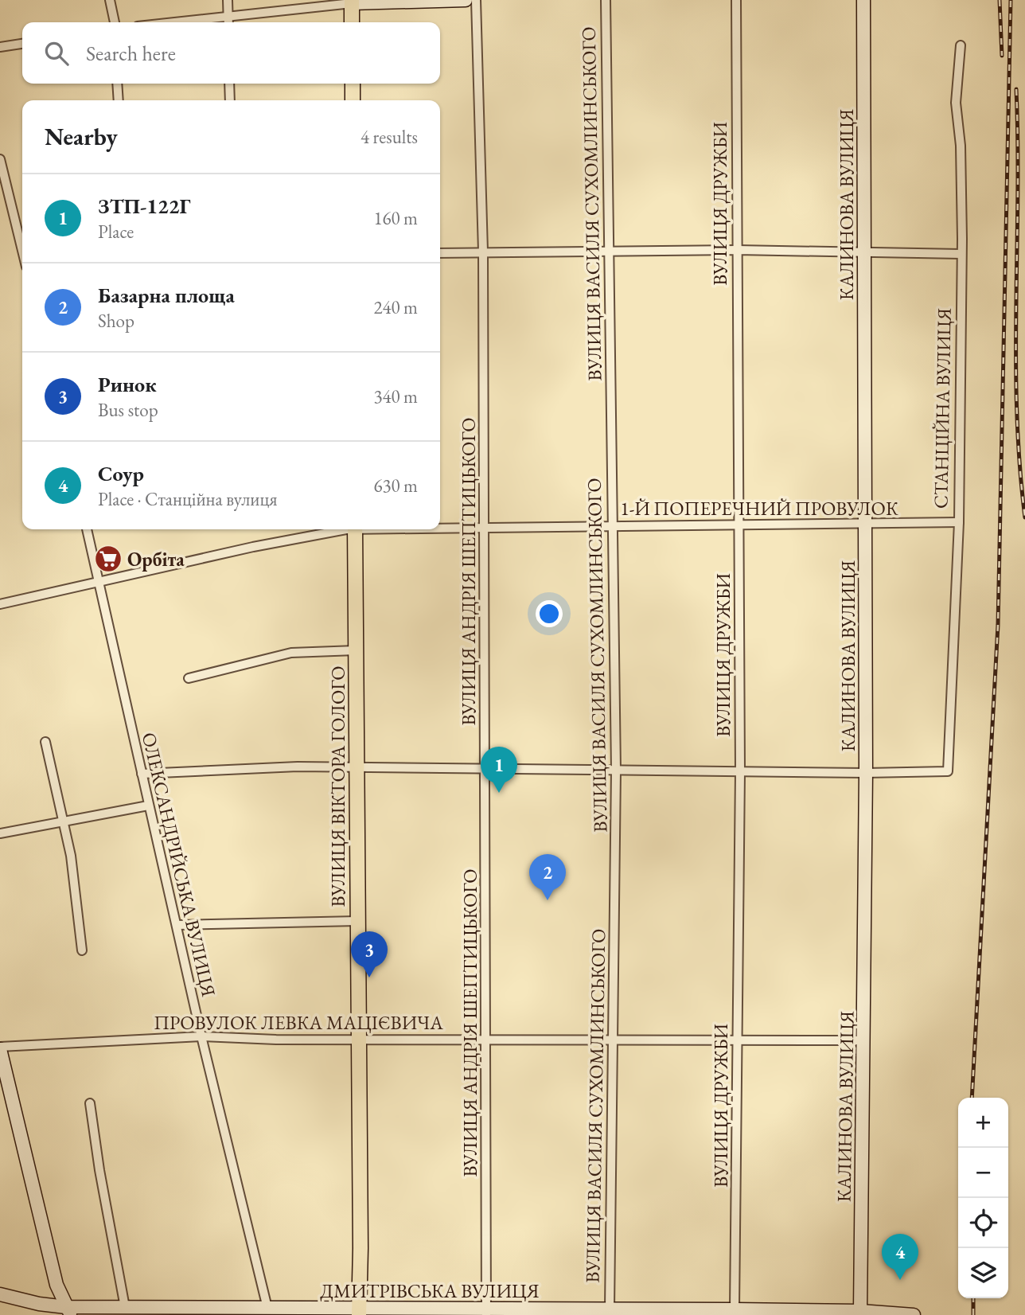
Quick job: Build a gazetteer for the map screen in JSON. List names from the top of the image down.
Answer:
{
  "streets": {
    "main road": ["ВУЛИЦЯ ВІКТОРА ГОЛОГО"],
    "street": [
      "ВУЛИЦЯ ВАСИЛЯ СУХОМЛИНСЬКОГО",
      "ВУЛИЦЯ ДРУЖБИ",
      "КАЛИНОВА ВУЛИЦЯ",
      "СТАНЦІЙНА ВУЛИЦЯ",
      "1-Й ПОПЕРЕЧНИЙ ПРОВУЛОК",
      "ВУЛИЦЯ АНДРІЯ ШЕПТИЦЬКОГО",
      "ОЛЕКСАНДРІЙСЬКА ВУЛИЦЯ",
      "ПРОВУЛОК ЛЕВКА МАЦІЄВИЧА",
      "ДМИТРІВСЬКА ВУЛИЦЯ"
    ]
  },
  "crossings": [
    ["ВУЛИЦЯ ВАСИЛЯ СУХОМЛИНСЬКОГО", "1-Й ПОПЕРЕЧНИЙ ПРОВУЛОК"],
    ["ВУЛИЦЯ ВАСИЛЯ СУХОМЛИНСЬКОГО", "ПРОВУЛОК ЛЕВКА МАЦІЄВИЧА"],
    ["ВУЛИЦЯ ВАСИЛЯ СУХОМЛИНСЬКОГО", "ДМИТРІВСЬКА ВУЛИЦЯ"],
    ["ВУЛИЦЯ ДРУЖБИ", "1-Й ПОПЕРЕЧНИЙ ПРОВУЛОК"],
    ["ВУЛИЦЯ ДРУЖБИ", "ПРОВУЛОК ЛЕВКА МАЦІЄВИЧА"],
    ["ВУЛИЦЯ ДРУЖБИ", "ДМИТРІВСЬКА ВУЛИЦЯ"],
    ["КАЛИНОВА ВУЛИЦЯ", "СТАНЦІЙНА ВУЛИЦЯ"],
    ["КАЛИНОВА ВУЛИЦЯ", "1-Й ПОПЕРЕЧНИЙ ПРОВУЛОК"],
    ["КАЛИНОВА ВУЛИЦЯ", "ПРОВУЛОК ЛЕВКА МАЦІЄВИЧА"],
    ["КАЛИНОВА ВУЛИЦЯ", "ДМИТРІВСЬКА ВУЛИЦЯ"],
    ["СТАНЦІЙНА ВУЛИЦЯ", "1-Й ПОПЕРЕЧНИЙ ПРОВУЛОК"],
    ["1-Й ПОПЕРЕЧНИЙ ПРОВУЛОК", "ВУЛИЦЯ АНДРІЯ ШЕПТИЦЬКОГО"],
    ["1-Й ПОПЕРЕЧНИЙ ПРОВУЛОК", "ОЛЕКСАНДРІЙСЬКА ВУЛИЦЯ"],
    ["ВУЛИЦЯ АНДРІЯ ШЕПТИЦЬКОГО", "ПРОВУЛОК ЛЕВКА МАЦІЄВИЧА"],
    ["ВУЛИЦЯ АНДРІЯ ШЕПТИЦЬКОГО", "ДМИТРІВСЬКА ВУЛИЦЯ"],
    ["ВУЛИЦЯ ВІКТОРА ГОЛОГО", "ПРОВУЛОК ЛЕВКА МАЦІЄВИЧА"],
    ["ВУЛИЦЯ ВІКТОРА ГОЛОГО", "ДМИТРІВСЬКА ВУЛИЦЯ"],
    ["ОЛЕКСАНДРІЙСЬКА ВУЛИЦЯ", "ПРОВУЛОК ЛЕВКА МАЦІЄВИЧА"],
    ["ОЛЕКСАНДРІЙСЬКА ВУЛИЦЯ", "ДМИТРІВСЬКА ВУЛИЦЯ"]
  ],
  "places": {
    "supermarket": ["Орбіта"]
  },
  "page": {
    "search": "Search here",
    "heading": ["Nearby", "4 results"],
    "list": [
      {
        "mark": "1",
        "name": "ЗТП-122Г",
        "note": "Place",
        "value": "160 m"
      },
      {
        "mark": "2",
        "name": "Базарна площа",
        "note": "Shop",
        "value": "240 m"
      },
      {
        "mark": "3",
        "name": "Ринок",
        "note": "Bus stop",
        "value": "340 m"
      },
      {
        "mark": "4",
        "name": "Соур",
        "note": "Place · Станційна вулиця",
        "value": "630 m"
      }
    ],
    "pins": [
      "1",
      "2",
      "3",
      "4"
    ],
    "map_buttons": ["+", "−"]
  }
}
